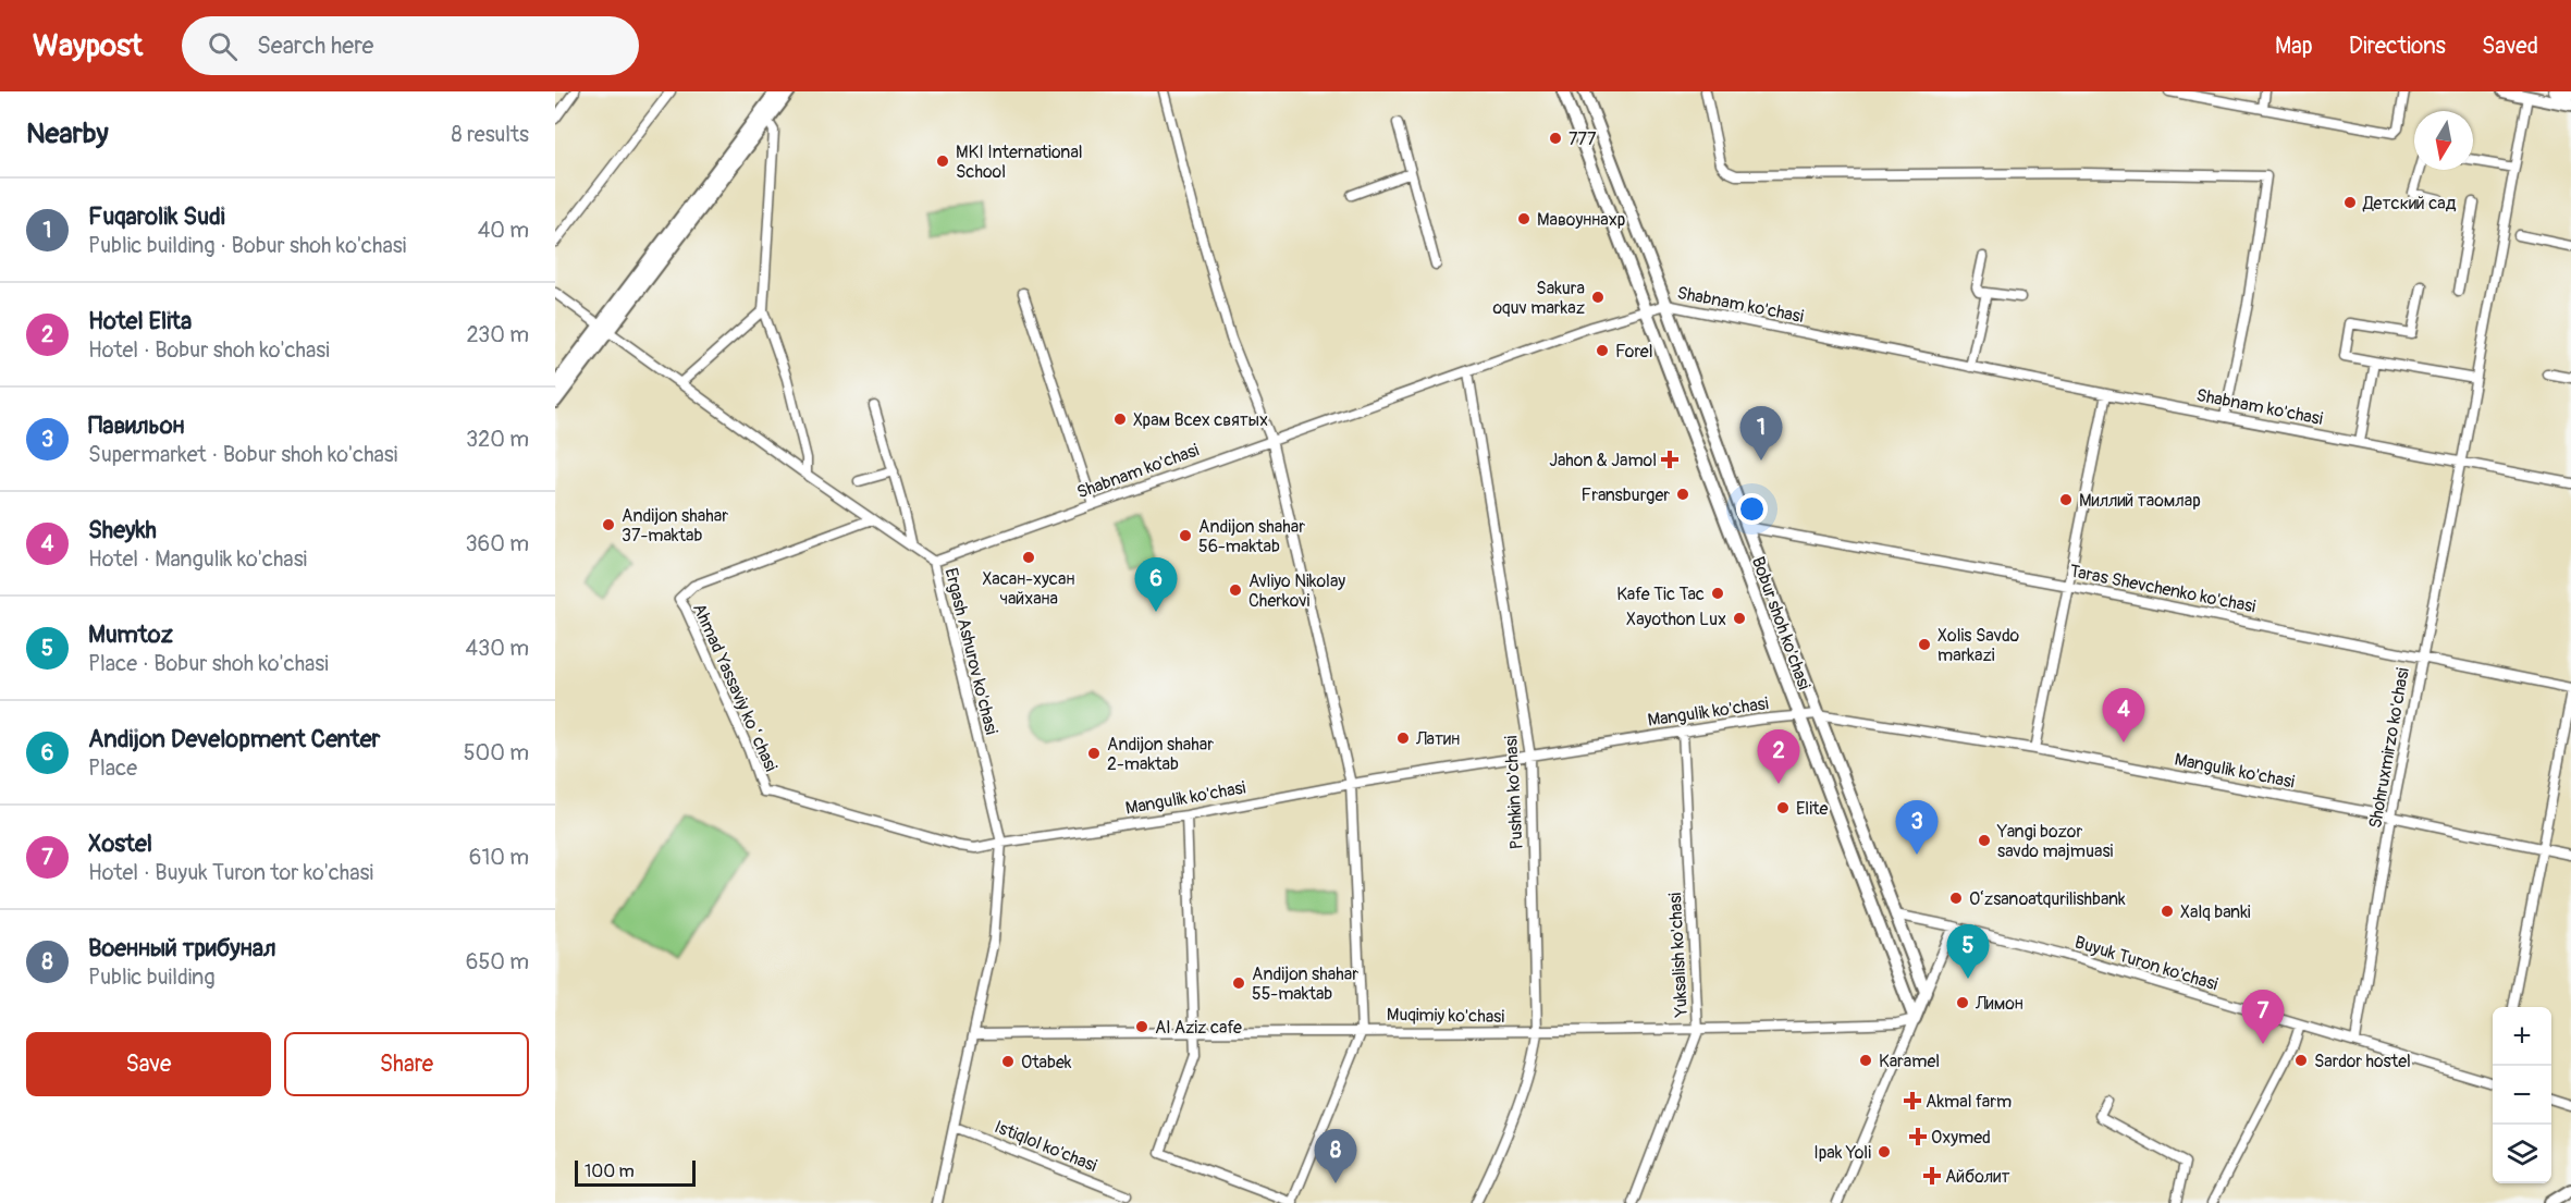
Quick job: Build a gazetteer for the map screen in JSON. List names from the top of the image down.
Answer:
{
  "streets": {
    "main road": ["Bobur shoh ko'chasi"],
    "street": [
      "Shabnam ko'chasi",
      "Taras Shevchenko ko'chasi",
      "Ergash Ashurov ko'chasi",
      "Ahmad Yassaviy koʻchasi",
      "Mangulik ko'chasi",
      "Shohruxmirzo ko'chasi",
      "Pushkin ko'chasi",
      "Yuksalish ko'chasi",
      "Buyuk Turon ko'chasi",
      "Muqimiy ko'chasi",
      "Istiqlol ko'chasi"
    ]
  },
  "crossings": [
    ["Shabnam ko'chasi", "Bobur shoh ko'chasi"],
    ["Shabnam ko'chasi", "Ergash Ashurov ko'chasi"],
    ["Shabnam ko'chasi", "Shohruxmirzo ko'chasi"],
    ["Shabnam ko'chasi", "Pushkin ko'chasi"],
    ["Taras Shevchenko ko'chasi", "Bobur shoh ko'chasi"],
    ["Taras Shevchenko ko'chasi", "Shohruxmirzo ko'chasi"],
    ["Bobur shoh ko'chasi", "Mangulik ko'chasi"],
    ["Bobur shoh ko'chasi", "Buyuk Turon ko'chasi"],
    ["Bobur shoh ko'chasi", "Muqimiy ko'chasi"],
    ["Ergash Ashurov ko'chasi", "Ahmad Yassaviy koʻchasi"],
    ["Ergash Ashurov ko'chasi", "Mangulik ko'chasi"],
    ["Ergash Ashurov ko'chasi", "Muqimiy ko'chasi"],
    ["Ergash Ashurov ko'chasi", "Istiqlol ko'chasi"],
    ["Ahmad Yassaviy koʻchasi", "Mangulik ko'chasi"],
    ["Mangulik ko'chasi", "Shohruxmirzo ko'chasi"],
    ["Mangulik ko'chasi", "Pushkin ko'chasi"],
    ["Mangulik ko'chasi", "Yuksalish ko'chasi"],
    ["Shohruxmirzo ko'chasi", "Buyuk Turon ko'chasi"],
    ["Pushkin ko'chasi", "Muqimiy ko'chasi"],
    ["Yuksalish ko'chasi", "Muqimiy ko'chasi"]
  ],
  "places": {
    "other": [
      "777",
      "MKI International School",
      "Детский сад",
      "Мавоуннахр",
      "Sakura oquv markaz",
      "Forel",
      "Храм Всех святых",
      "Fransburger",
      "Миллий таомлар",
      "Andijon shahar 37-maktab",
      "Andijon shahar 56-maktab",
      "Хасан-хусан чайхана",
      "Avliyo Nikolay Cherkovi",
      "Kafe Tic Tac",
      "Xayothon Lux",
      "Xolis Savdo markazi",
      "Латин",
      "Andijon shahar 2-maktab",
      "Elite",
      "Yangi bozor savdo majmuasi",
      "Oʻzsanoatqurilishbank",
      "Xalq banki",
      "Andijon shahar 55-maktab",
      "Лимон",
      "Al Aziz cafe",
      "Karamel",
      "Sardor hostel",
      "Otabek",
      "Ipak Yoli"
    ],
    "health": [
      "Jahon & Jamol",
      "Akmal farm",
      "Oxymed",
      "Айболит"
    ]
  },
  "scale_bar": "100 m",
  "north": "bottom",
  "page": {
    "header": "Waypost",
    "search": "Search here",
    "nav": ["Map", "Directions", "Saved"],
    "heading": ["Nearby", "8 results"],
    "list": [
      {
        "mark": "1",
        "name": "Fuqarolik Sudi",
        "note": "Public building · Bobur shoh ko'chasi",
        "value": "40 m"
      },
      {
        "mark": "2",
        "name": "Hotel Elita",
        "note": "Hotel · Bobur shoh ko'chasi",
        "value": "230 m"
      },
      {
        "mark": "3",
        "name": "Павильон",
        "note": "Supermarket · Bobur shoh ko'chasi",
        "value": "320 m"
      },
      {
        "mark": "4",
        "name": "Sheykh",
        "note": "Hotel · Mangulik ko'chasi",
        "value": "360 m"
      },
      {
        "mark": "5",
        "name": "Mumtoz",
        "note": "Place · Bobur shoh ko'chasi",
        "value": "430 m"
      },
      {
        "mark": "6",
        "name": "Andijon Development Center",
        "note": "Place",
        "value": "500 m"
      },
      {
        "mark": "7",
        "name": "Xostel",
        "note": "Hotel · Buyuk Turon tor ko'chasi",
        "value": "610 m"
      },
      {
        "mark": "8",
        "name": "Военный трибунал",
        "note": "Public building",
        "value": "650 m"
      }
    ],
    "pins": [
      "1",
      "6",
      "4",
      "2",
      "3",
      "5",
      "7",
      "8"
    ],
    "map_buttons": ["+", "−"],
    "buttons": ["Save", "Share"],
    "scale": "100 m"
  }
}
